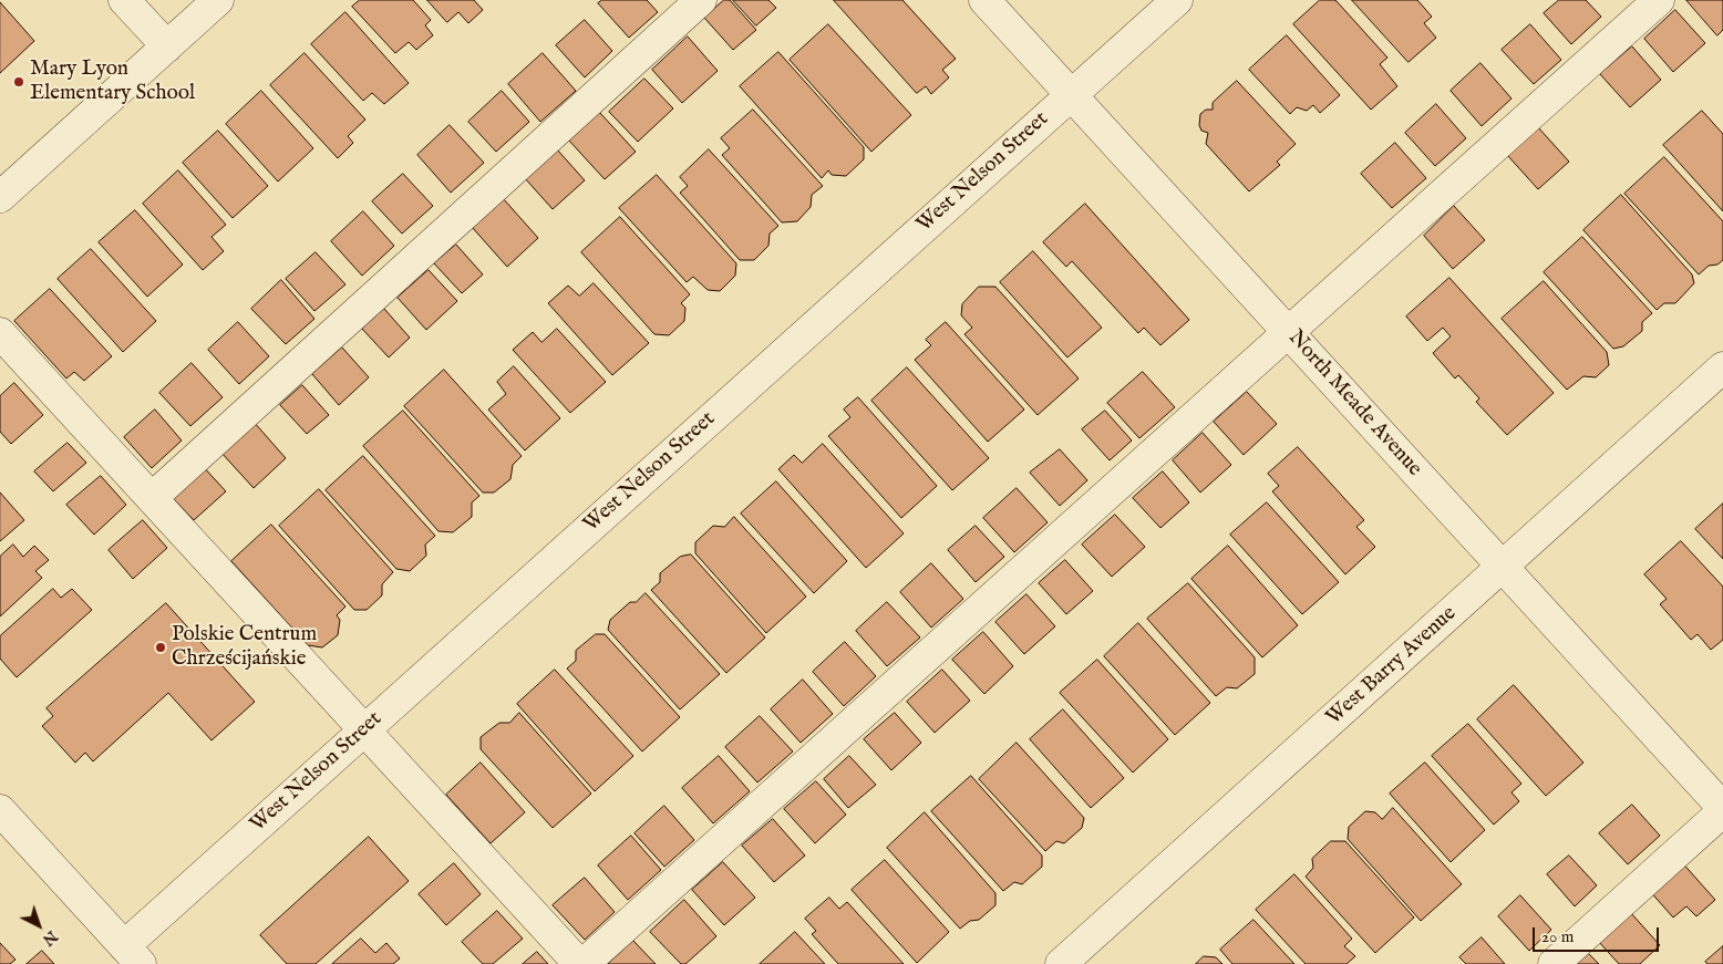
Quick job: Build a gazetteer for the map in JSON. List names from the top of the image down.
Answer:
{
  "streets": {
    "street": ["West Nelson Street", "North Meade Avenue", "West Barry Avenue"]
  },
  "crossings": [
    ["West Nelson Street", "North Meade Avenue"],
    ["North Meade Avenue", "West Barry Avenue"]
  ],
  "places": ["Mary Lyon Elementary School", "Polskie Centrum Chrześcijańskie"],
  "scale_bar": "20 m",
  "north": "bottom right"
}
